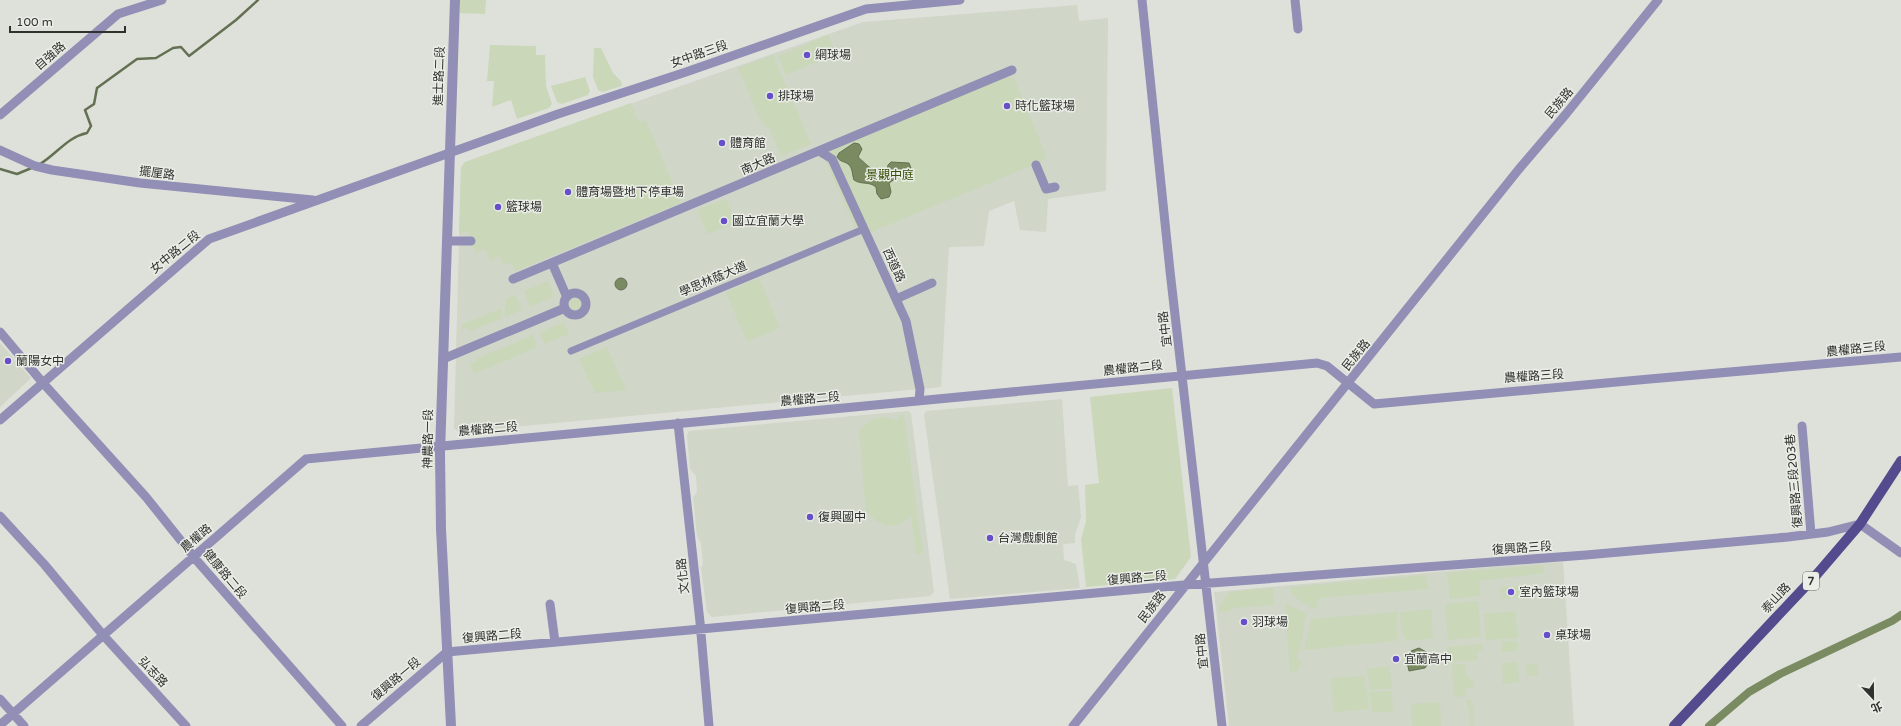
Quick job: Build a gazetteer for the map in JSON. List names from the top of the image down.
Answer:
{
  "streets": {
    "main road": ["7", "泰山路"],
    "street": [
      "女中路三段",
      "自強路",
      "進士路二段",
      "民族路",
      "南大路",
      "擺厘路",
      "女中路二段",
      "西道路",
      "學思林蔭大道",
      "宜中路",
      "農權路三段",
      "農權路二段",
      "神農路一段",
      "復興路三段203巷",
      "農權路",
      "復興路三段",
      "健康路二段",
      "文化路",
      "復興路二段",
      "弘志路",
      "復興路一段"
    ]
  },
  "crossings": [
    ["女中路三段", "進士路二段"],
    ["女中路三段", "女中路二段"],
    ["女中路三段", "神農路一段"],
    ["進士路二段", "女中路二段"],
    ["進士路二段", "神農路一段"],
    ["民族路", "宜中路"],
    ["民族路", "農權路三段"],
    ["民族路", "復興路三段"],
    ["民族路", "復興路二段"],
    ["南大路", "西道路"],
    ["擺厘路", "女中路二段"],
    ["女中路二段", "神農路一段"],
    ["女中路二段", "健康路二段"],
    ["西道路", "學思林蔭大道"],
    ["西道路", "農權路二段"],
    ["宜中路", "農權路三段"],
    ["宜中路", "農權路二段"],
    ["宜中路", "復興路三段"],
    ["農權路三段", "農權路二段"],
    ["農權路二段", "神農路一段"],
    ["農權路二段", "農權路"],
    ["農權路二段", "文化路"],
    ["神農路一段", "農權路"],
    ["神農路一段", "復興路二段"],
    ["神農路一段", "復興路一段"],
    ["復興路三段203巷", "復興路三段"],
    ["農權路", "健康路二段"],
    ["農權路", "弘志路"],
    ["復興路三段", "復興路二段"],
    ["復興路三段", "泰山路"],
    ["文化路", "復興路二段"],
    ["復興路二段", "復興路一段"]
  ],
  "parks": ["景觀中庭"],
  "places": [
    "網球場",
    "排球場",
    "時化籃球場",
    "體育館",
    "體育場暨地下停車場",
    "籃球場",
    "國立宜蘭大學",
    "蘭陽女中",
    "復興國中",
    "台灣戲劇館",
    "室內籃球場",
    "羽球場",
    "桌球場",
    "宜蘭高中"
  ],
  "scale_bar": "100 m",
  "north": "bottom"
}
